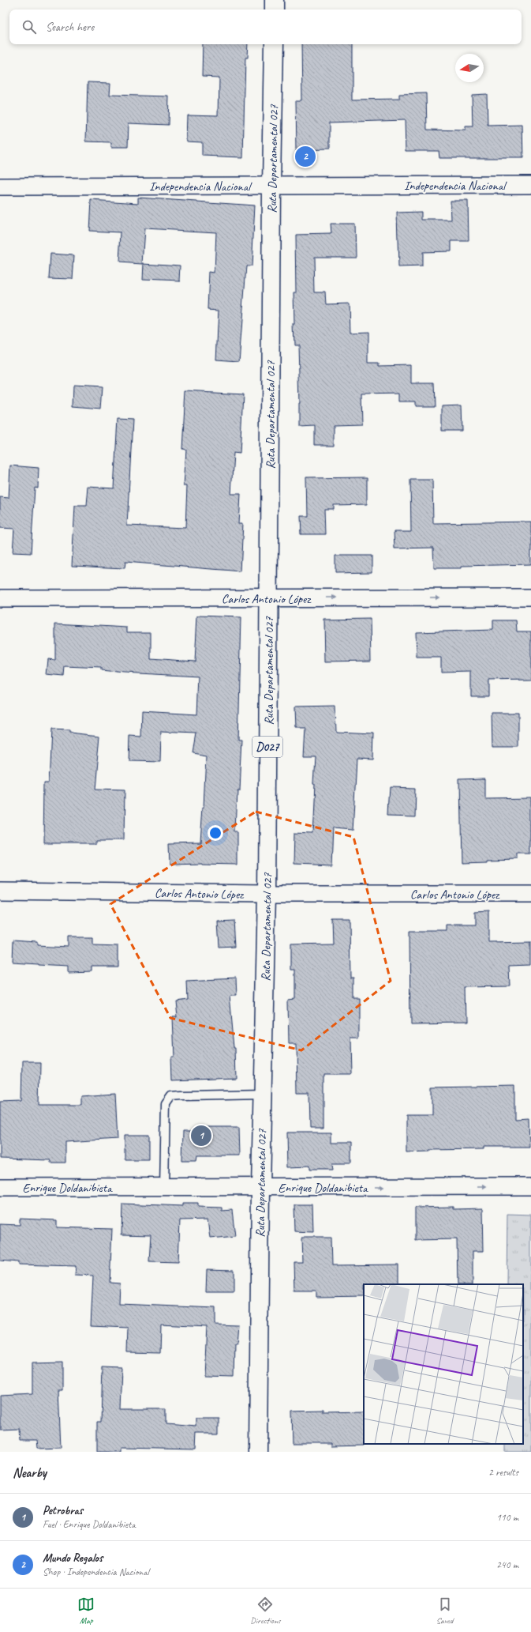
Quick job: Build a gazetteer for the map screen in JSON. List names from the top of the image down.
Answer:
{
  "streets": {
    "main road": ["Ruta Departamental 027", "D027"],
    "street": ["Independencia Nacional", "Carlos Antonio López", "Enrique Doldanibieta"]
  },
  "crossings": [
    ["Ruta Departamental 027", "Independencia Nacional"],
    ["Ruta Departamental 027", "Carlos Antonio López"],
    ["Ruta Departamental 027", "Enrique Doldanibieta"]
  ],
  "one_way": ["Enrique Doldanibieta"],
  "north": "left",
  "page": {
    "search": "Search here",
    "pins": ["2", "1"],
    "heading": ["Nearby", "2 results"],
    "list": [
      {
        "mark": "1",
        "name": "Petrobras",
        "note": "Fuel · Enrique Doldanibieta",
        "value": "110 m"
      },
      {
        "mark": "2",
        "name": "Mundo Regalos",
        "note": "Shop · Independencia Nacional",
        "value": "240 m"
      }
    ],
    "nav": ["Map", "Directions", "Saved"]
  }
}
